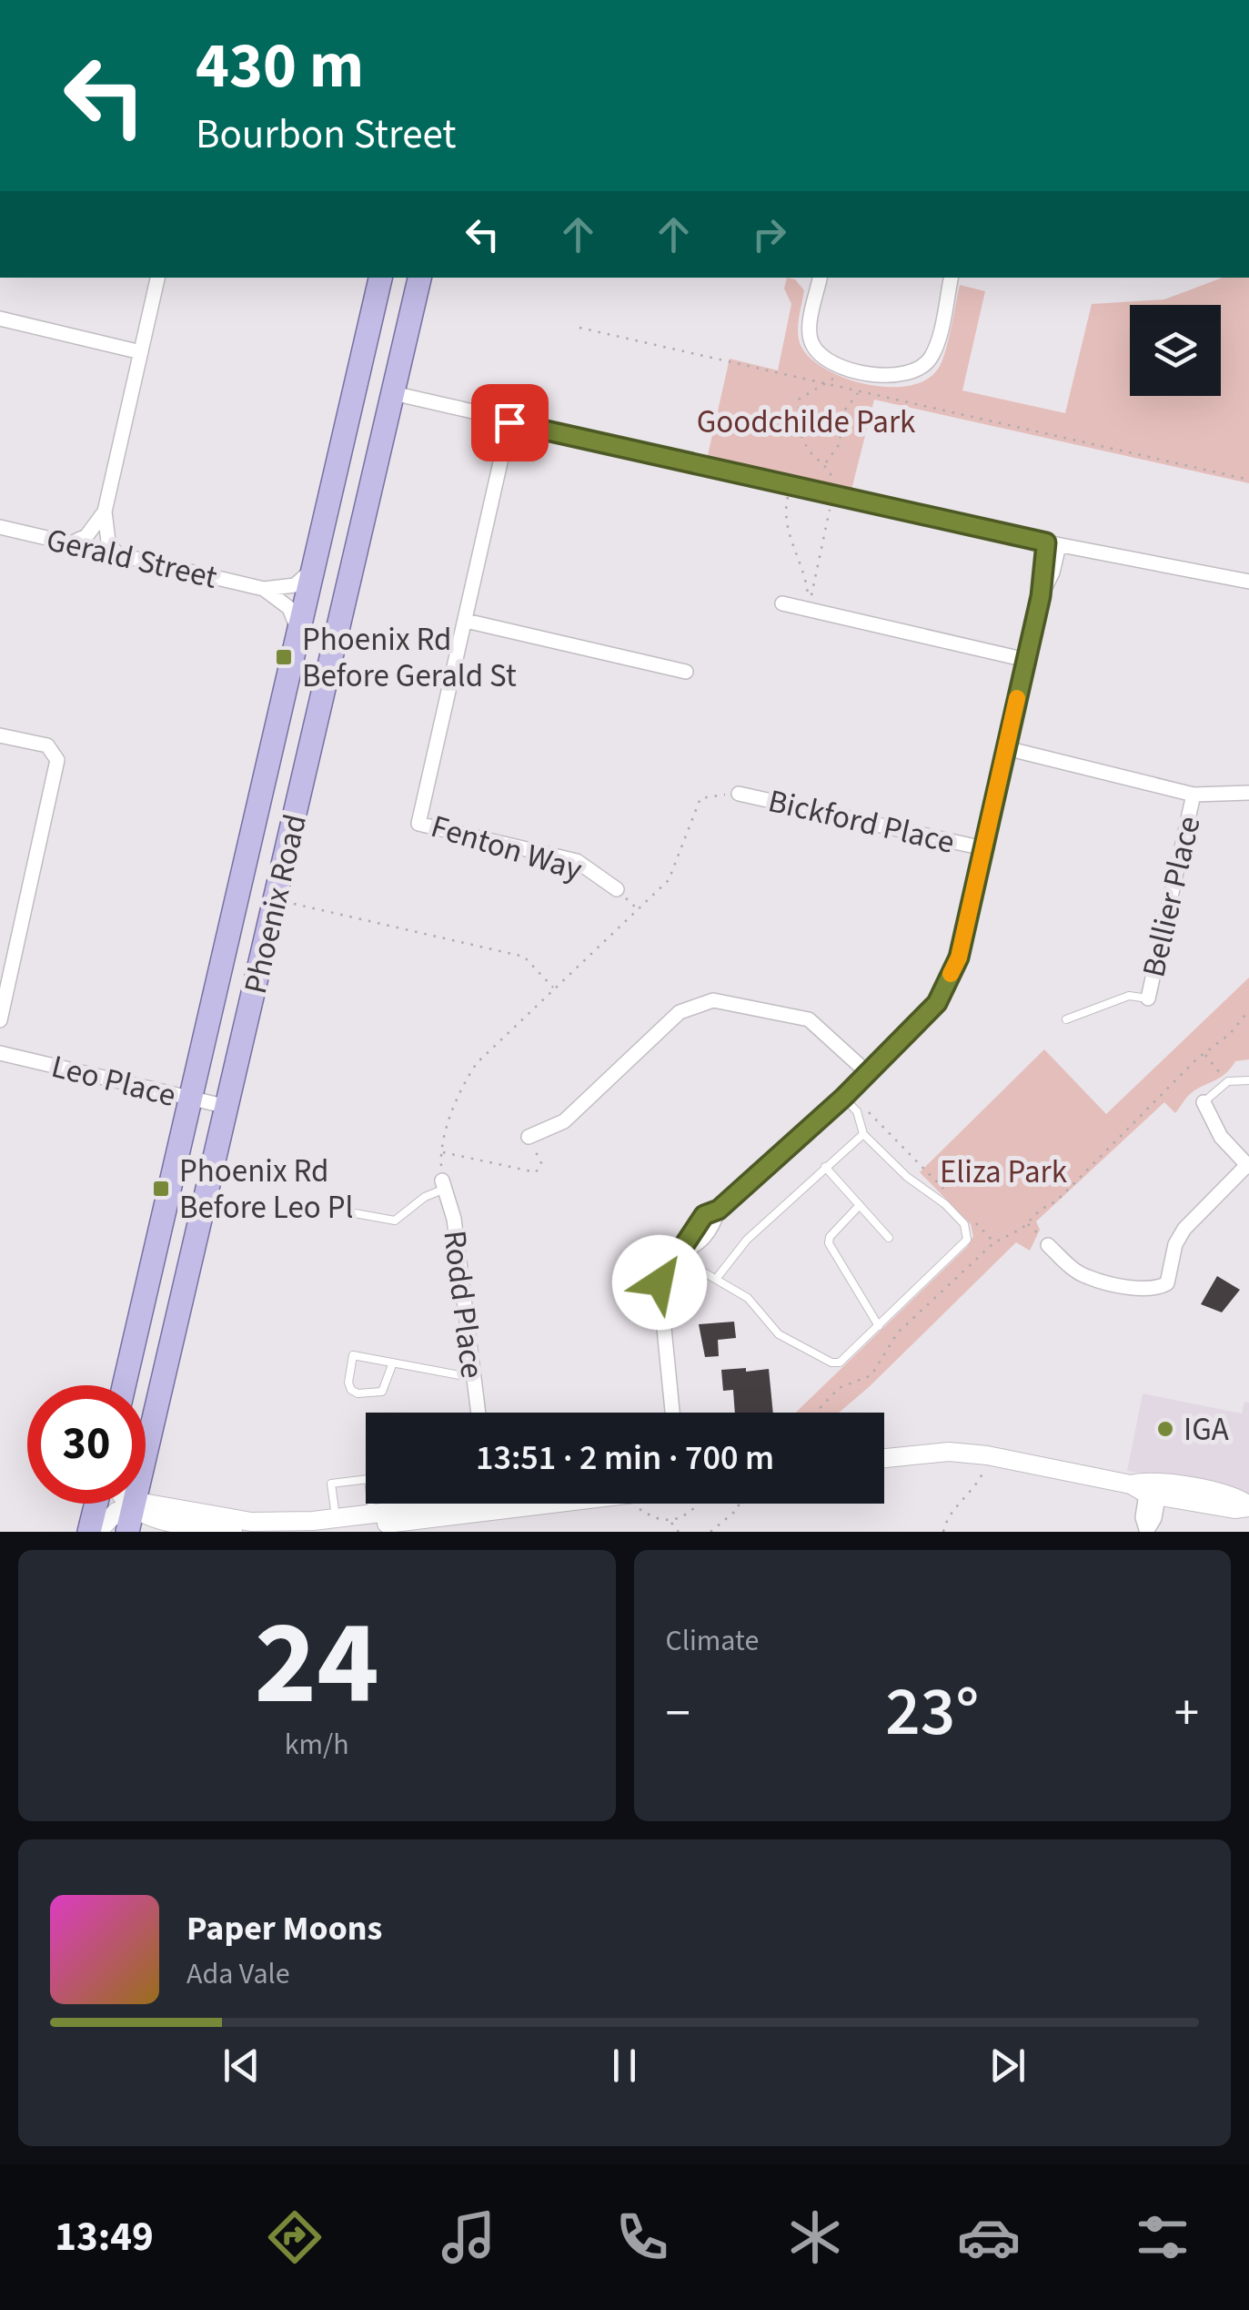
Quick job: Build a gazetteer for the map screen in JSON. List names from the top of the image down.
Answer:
{
  "streets": {
    "main road": ["Phoenix Road"],
    "street": [
      "Gerald Street",
      "Bickford Place",
      "Fenton Way",
      "Bellier Place",
      "Leo Place",
      "Rodd Place"
    ]
  },
  "crossings": [
    ["Phoenix Road", "Leo Place"]
  ],
  "parks": ["Goodchilde Park", "Eliza Park"],
  "places": {
    "transit": ["Phoenix Rd Before Gerald St", "Phoenix Rd Before Leo Pl"],
    "other": ["IGA"]
  },
  "page": {
    "turn": ["430 m", "Bourbon Street"],
    "limit": "30",
    "trip": "13:51 · 2 min · 700 m",
    "tile": [
      ["24", "km/h"],
      "Climate"
    ],
    "heat": ["−", "23°", "+"],
    "song": ["Paper Moons", "Ada Vale"],
    "tabs": "13:49"
  }
}
